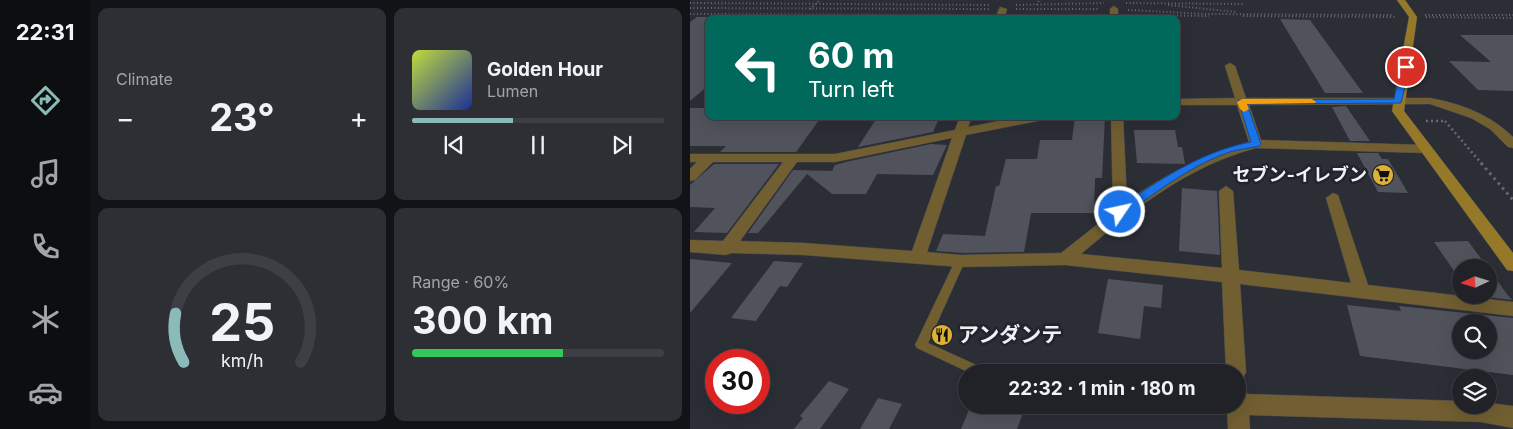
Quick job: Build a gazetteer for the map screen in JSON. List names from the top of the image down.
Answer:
{
  "places": {
    "supermarket": ["セブン-イレブン"],
    "restaurant": ["アンダンテ"]
  },
  "north": "left",
  "page": {
    "tabs": "22:31",
    "tile": [
      "Climate",
      ["Range · 60%", "300 km"]
    ],
    "turn": ["60 m", "Turn left"],
    "song": ["Golden Hour", "Lumen"],
    "heat": ["−", "23°", "+"],
    "limit": "30",
    "trip": "22:32 · 1 min · 180 m",
    "gauge": ["25", "km/h"]
  }
}
